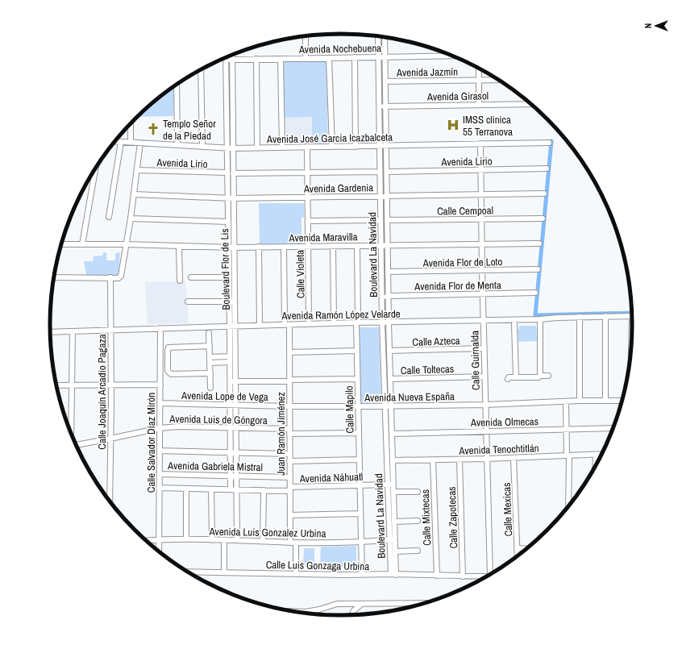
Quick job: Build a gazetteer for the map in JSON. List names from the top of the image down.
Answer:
{
  "streets": {
    "street": [
      "Avenida Nochebuena",
      "Avenida Jazmín",
      "Avenida Girasol",
      "Avenida José García Icazbalceta",
      "Avenida Lirio",
      "Avenida Gardenia",
      "Calle Cempoal",
      "Avenida Maravilla",
      "Boulevard La Navidad",
      "Avenida Flor de Loto",
      "Boulevard Flor de Lis",
      "Calle Violeta",
      "Avenida Flor de Menta",
      "Avenida Ramón López Velarde",
      "Calle Azteca",
      "Calle Guirnalda",
      "Calle Toltecas",
      "Calle Joaquín Arcadio Pagaza",
      "Avenida Lope de Vega",
      "Avenida Nueva España",
      "Calle Mapilo",
      "Avenida Luis de Góngora",
      "Avenida Olmecas",
      "Juan Ramón Jiménez",
      "Calle Salvador Díaz Mirón",
      "Avenida Tenochtitlán",
      "Avenida Gabriela Mistral",
      "Avenida Náhuatl",
      "Calle Mexicas",
      "Calle Mixtecas",
      "Calle Zapotecas",
      "Avenida Luis Gonzalez Urbina",
      "Calle Luis Gonzaga Urbina"
    ]
  },
  "crossings": [
    ["Avenida Nochebuena", "Boulevard La Navidad"],
    ["Avenida Nochebuena", "Boulevard Flor de Lis"],
    ["Avenida Jazmín", "Boulevard La Navidad"],
    ["Avenida Girasol", "Boulevard La Navidad"],
    ["Avenida José García Icazbalceta", "Boulevard La Navidad"],
    ["Avenida José García Icazbalceta", "Boulevard Flor de Lis"],
    ["Avenida José García Icazbalceta", "Calle Violeta"],
    ["Avenida José García Icazbalceta", "Calle Guirnalda"],
    ["Avenida Lirio", "Boulevard La Navidad"],
    ["Avenida Lirio", "Boulevard Flor de Lis"],
    ["Avenida Lirio", "Calle Violeta"],
    ["Avenida Lirio", "Calle Guirnalda"],
    ["Avenida Gardenia", "Boulevard La Navidad"],
    ["Avenida Gardenia", "Boulevard Flor de Lis"],
    ["Avenida Gardenia", "Calle Violeta"],
    ["Avenida Gardenia", "Calle Guirnalda"],
    ["Calle Cempoal", "Boulevard La Navidad"],
    ["Calle Cempoal", "Calle Guirnalda"],
    ["Avenida Maravilla", "Boulevard La Navidad"],
    ["Avenida Maravilla", "Boulevard Flor de Lis"],
    ["Avenida Maravilla", "Calle Violeta"],
    ["Avenida Maravilla", "Calle Guirnalda"],
    ["Avenida Maravilla", "Calle Mapilo"],
    ["Avenida Maravilla", "Juan Ramón Jiménez"],
    ["Boulevard La Navidad", "Avenida Flor de Loto"],
    ["Boulevard La Navidad", "Avenida Flor de Menta"],
    ["Boulevard La Navidad", "Avenida Ramón López Velarde"],
    ["Boulevard La Navidad", "Calle Azteca"],
    ["Boulevard La Navidad", "Calle Toltecas"],
    ["Boulevard La Navidad", "Avenida Nueva España"],
    ["Boulevard La Navidad", "Avenida Olmecas"],
    ["Boulevard La Navidad", "Avenida Tenochtitlán"],
    ["Boulevard La Navidad", "Avenida Náhuatl"],
    ["Boulevard La Navidad", "Avenida Luis Gonzalez Urbina"],
    ["Boulevard La Navidad", "Calle Luis Gonzaga Urbina"],
    ["Avenida Flor de Loto", "Calle Guirnalda"],
    ["Boulevard Flor de Lis", "Avenida Ramón López Velarde"],
    ["Boulevard Flor de Lis", "Avenida Lope de Vega"],
    ["Boulevard Flor de Lis", "Avenida Luis de Góngora"],
    ["Boulevard Flor de Lis", "Avenida Gabriela Mistral"],
    ["Boulevard Flor de Lis", "Avenida Náhuatl"],
    ["Boulevard Flor de Lis", "Avenida Luis Gonzalez Urbina"],
    ["Calle Violeta", "Avenida Ramón López Velarde"],
    ["Avenida Flor de Menta", "Calle Guirnalda"],
    ["Avenida Ramón López Velarde", "Calle Guirnalda"],
    ["Avenida Ramón López Velarde", "Calle Joaquín Arcadio Pagaza"],
    ["Avenida Ramón López Velarde", "Calle Mapilo"],
    ["Avenida Ramón López Velarde", "Juan Ramón Jiménez"],
    ["Avenida Ramón López Velarde", "Calle Salvador Díaz Mirón"],
    ["Calle Azteca", "Calle Guirnalda"],
    ["Calle Guirnalda", "Calle Toltecas"],
    ["Calle Guirnalda", "Avenida Nueva España"],
    ["Calle Guirnalda", "Avenida Olmecas"],
    ["Calle Guirnalda", "Avenida Tenochtitlán"],
    ["Calle Joaquín Arcadio Pagaza", "Avenida Luis de Góngora"],
    ["Avenida Lope de Vega", "Avenida Nueva España"],
    ["Avenida Lope de Vega", "Juan Ramón Jiménez"],
    ["Avenida Lope de Vega", "Calle Salvador Díaz Mirón"],
    ["Avenida Nueva España", "Calle Mapilo"],
    ["Avenida Nueva España", "Juan Ramón Jiménez"],
    ["Calle Mapilo", "Avenida Náhuatl"],
    ["Calle Mapilo", "Avenida Luis Gonzalez Urbina"],
    ["Calle Mapilo", "Calle Luis Gonzaga Urbina"],
    ["Avenida Luis de Góngora", "Juan Ramón Jiménez"],
    ["Avenida Luis de Góngora", "Calle Salvador Díaz Mirón"],
    ["Juan Ramón Jiménez", "Avenida Gabriela Mistral"],
    ["Juan Ramón Jiménez", "Avenida Náhuatl"],
    ["Juan Ramón Jiménez", "Avenida Luis Gonzalez Urbina"],
    ["Juan Ramón Jiménez", "Calle Luis Gonzaga Urbina"],
    ["Calle Salvador Díaz Mirón", "Avenida Gabriela Mistral"],
    ["Calle Salvador Díaz Mirón", "Avenida Náhuatl"],
    ["Calle Salvador Díaz Mirón", "Avenida Luis Gonzalez Urbina"],
    ["Avenida Tenochtitlán", "Calle Mexicas"],
    ["Avenida Tenochtitlán", "Calle Mixtecas"],
    ["Avenida Tenochtitlán", "Calle Zapotecas"],
    ["Calle Mixtecas", "Calle Luis Gonzaga Urbina"],
    ["Calle Zapotecas", "Calle Luis Gonzaga Urbina"]
  ],
  "places": {
    "hospital": ["IMSS clinica 55 Terranova"],
    "church": ["Templo Señor de la Piedad"]
  },
  "north": "left"
}
